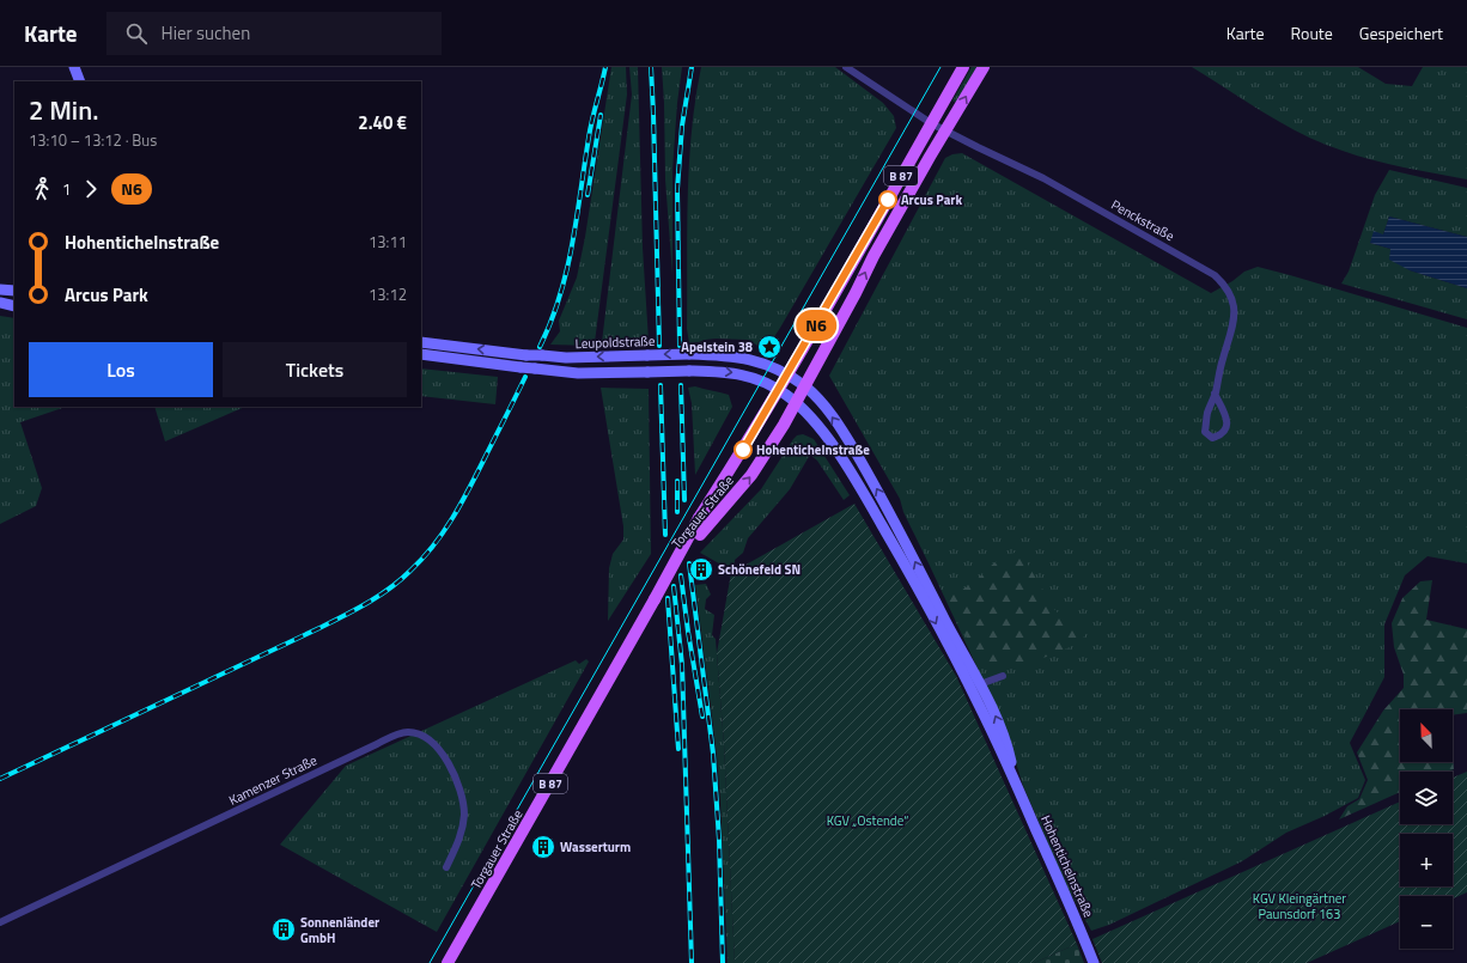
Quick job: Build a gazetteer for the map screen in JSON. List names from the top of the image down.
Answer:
{
  "streets": {
    "main road": [
      "B 87",
      "Leupoldstraße",
      "Torgauer Straße",
      "Hohentichelnstraße"
    ],
    "street": ["Penckstraße", "Kamenzer Straße"]
  },
  "crossings": [
    ["Penckstraße", "Torgauer Straße"],
    ["Leupoldstraße", "Torgauer Straße"],
    ["Leupoldstraße", "Hohentichelnstraße"],
    ["Torgauer Straße", "Hohentichelnstraße"]
  ],
  "parks": ["KGV „Ostende“", "KGV Kleingärtner Paunsdorf 163"],
  "places": {
    "other": ["Arcus Park", "Hohentichelnstraße"],
    "place": ["Apelstein 38"],
    "building": ["Schönefeld SN", "Wasserturm", "Sonnenländer GmbH"]
  },
  "lines": ["bus line N6"],
  "north": "top left",
  "page": {
    "header": "Karte",
    "search": "Hier suchen",
    "nav": ["Karte", "Route", "Gespeichert"],
    "on_map": "N6",
    "heading": ["2 Min.", "13:10 – 13:12 · Bus", "2.40 €"],
    "legs": ["1", "N6"],
    "list": [
      {
        "name": "Hohentichelnstraße",
        "value": "13:11"
      },
      {
        "name": "Arcus Park",
        "value": "13:12"
      }
    ],
    "buttons": ["Los", "Tickets"],
    "map_buttons": ["+", "−"]
  }
}
